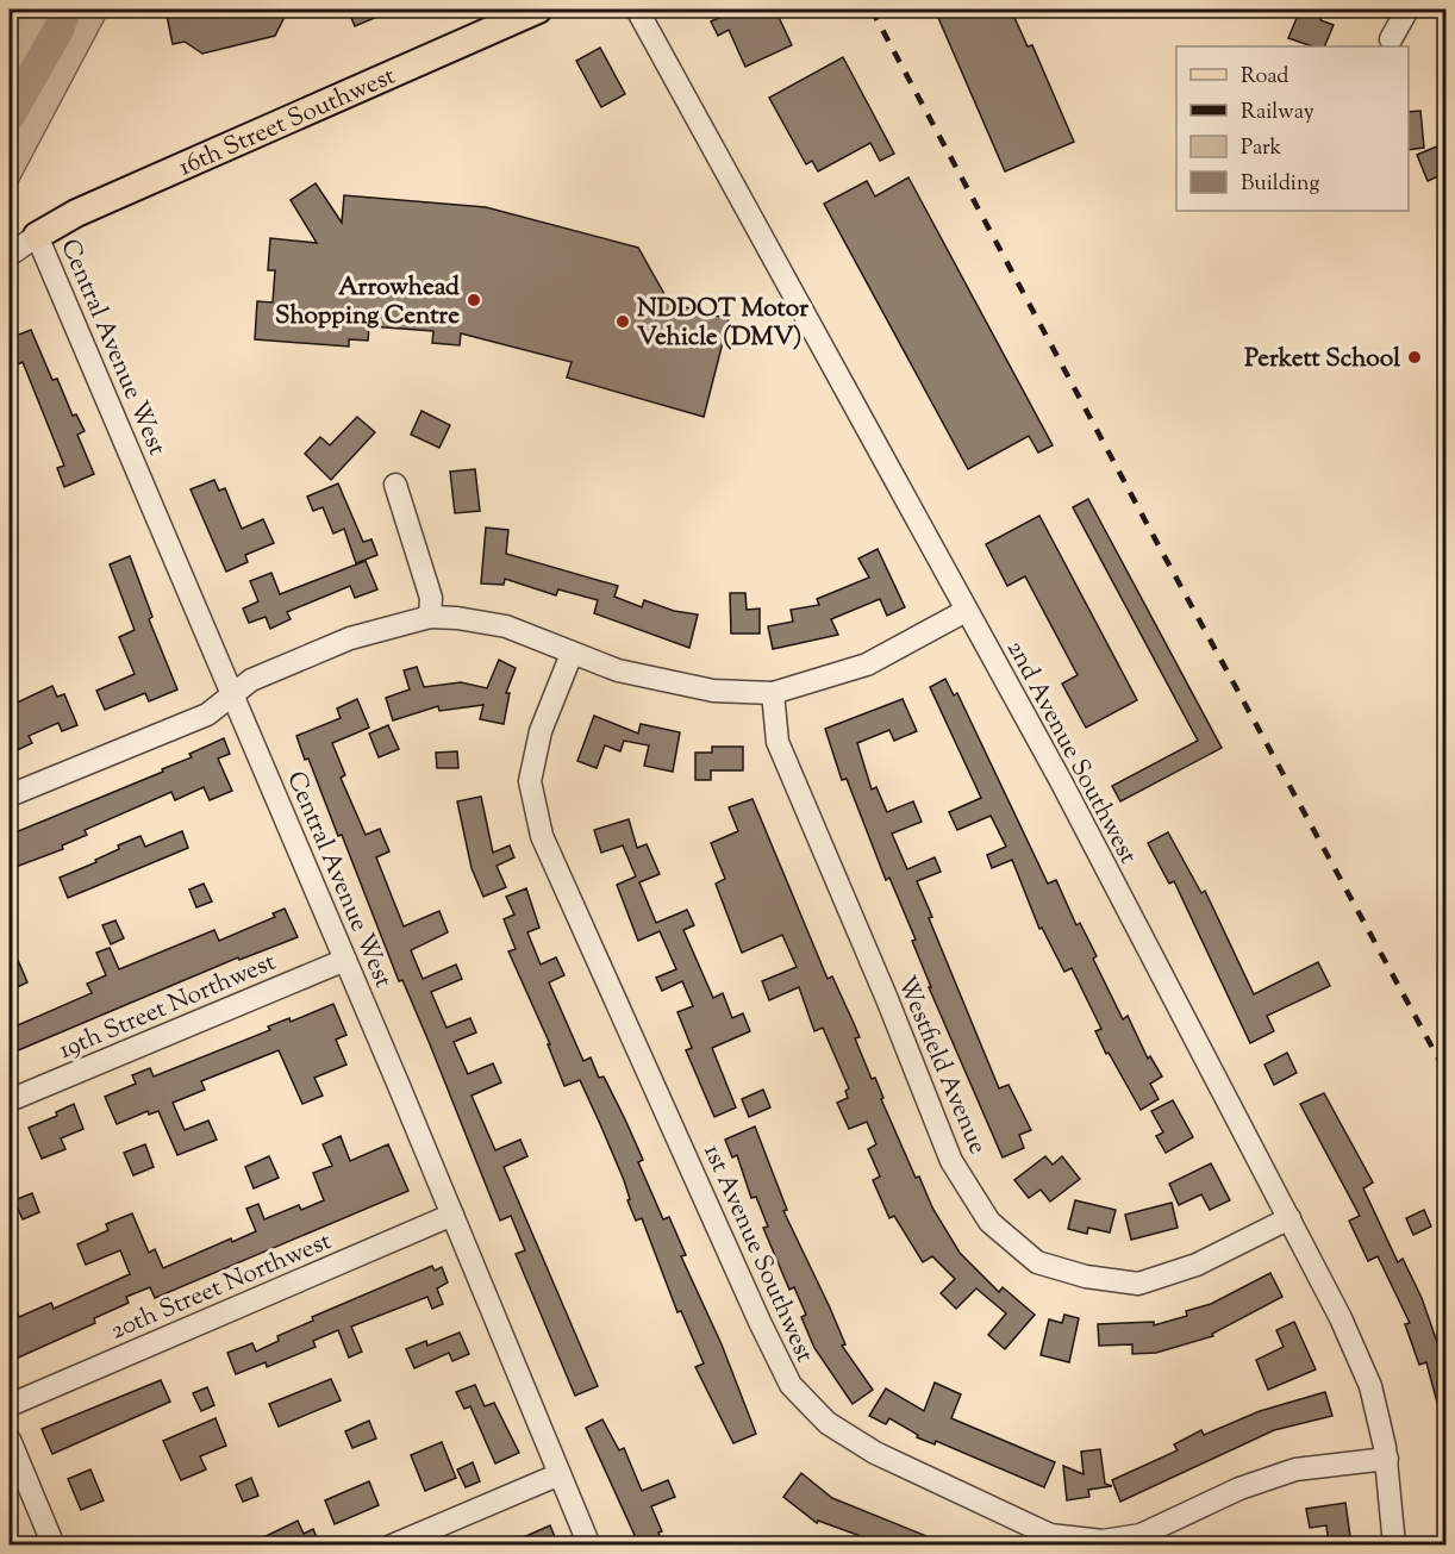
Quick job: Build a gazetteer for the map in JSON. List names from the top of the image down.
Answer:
{
  "streets": {
    "main road": ["16th Street Southwest"],
    "street": [
      "Central Avenue West",
      "2nd Avenue Southwest",
      "19th Street Northwest",
      "Westfield Avenue",
      "1st Avenue Southwest",
      "20th Street Northwest"
    ]
  },
  "crossings": [
    ["16th Street Southwest", "Central Avenue West"],
    ["Central Avenue West", "19th Street Northwest"],
    ["Central Avenue West", "20th Street Northwest"],
    ["2nd Avenue Southwest", "Westfield Avenue"],
    ["2nd Avenue Southwest", "1st Avenue Southwest"]
  ],
  "places": ["Arrowhead Shopping Centre", "NDDOT Motor Vehicle (DMV)", "Perkett School"],
  "legend": [
    "Road",
    "Railway",
    "Park",
    "Building"
  ]
}
